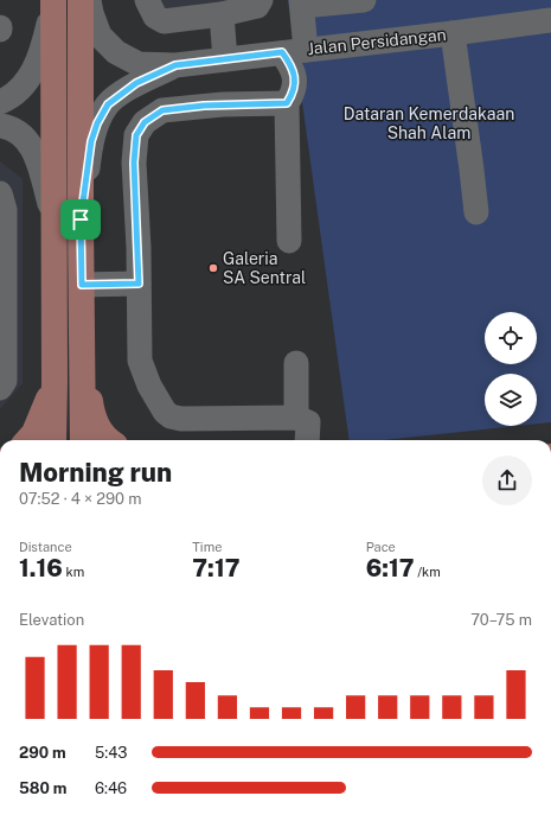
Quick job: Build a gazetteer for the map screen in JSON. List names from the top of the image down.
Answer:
{
  "streets": {
    "street": ["Jalan Persidangan"]
  },
  "parks": ["Dataran Kemerdakaan Shah Alam"],
  "places": ["Galeria SA Sentral"],
  "page": {
    "heading": ["Morning run", "07:52 · 4 × 290 m"],
    "stats": [
      ["Distance", "1.16 km"],
      ["Time", "7:17"],
      ["Pace", "6:17 /km"]
    ],
    "chart": ["Elevation", "70–75 m"],
    "list": [
      {
        "name": "290 m",
        "note": "5:43"
      },
      {
        "name": "580 m",
        "note": "6:46"
      }
    ]
  }
}
